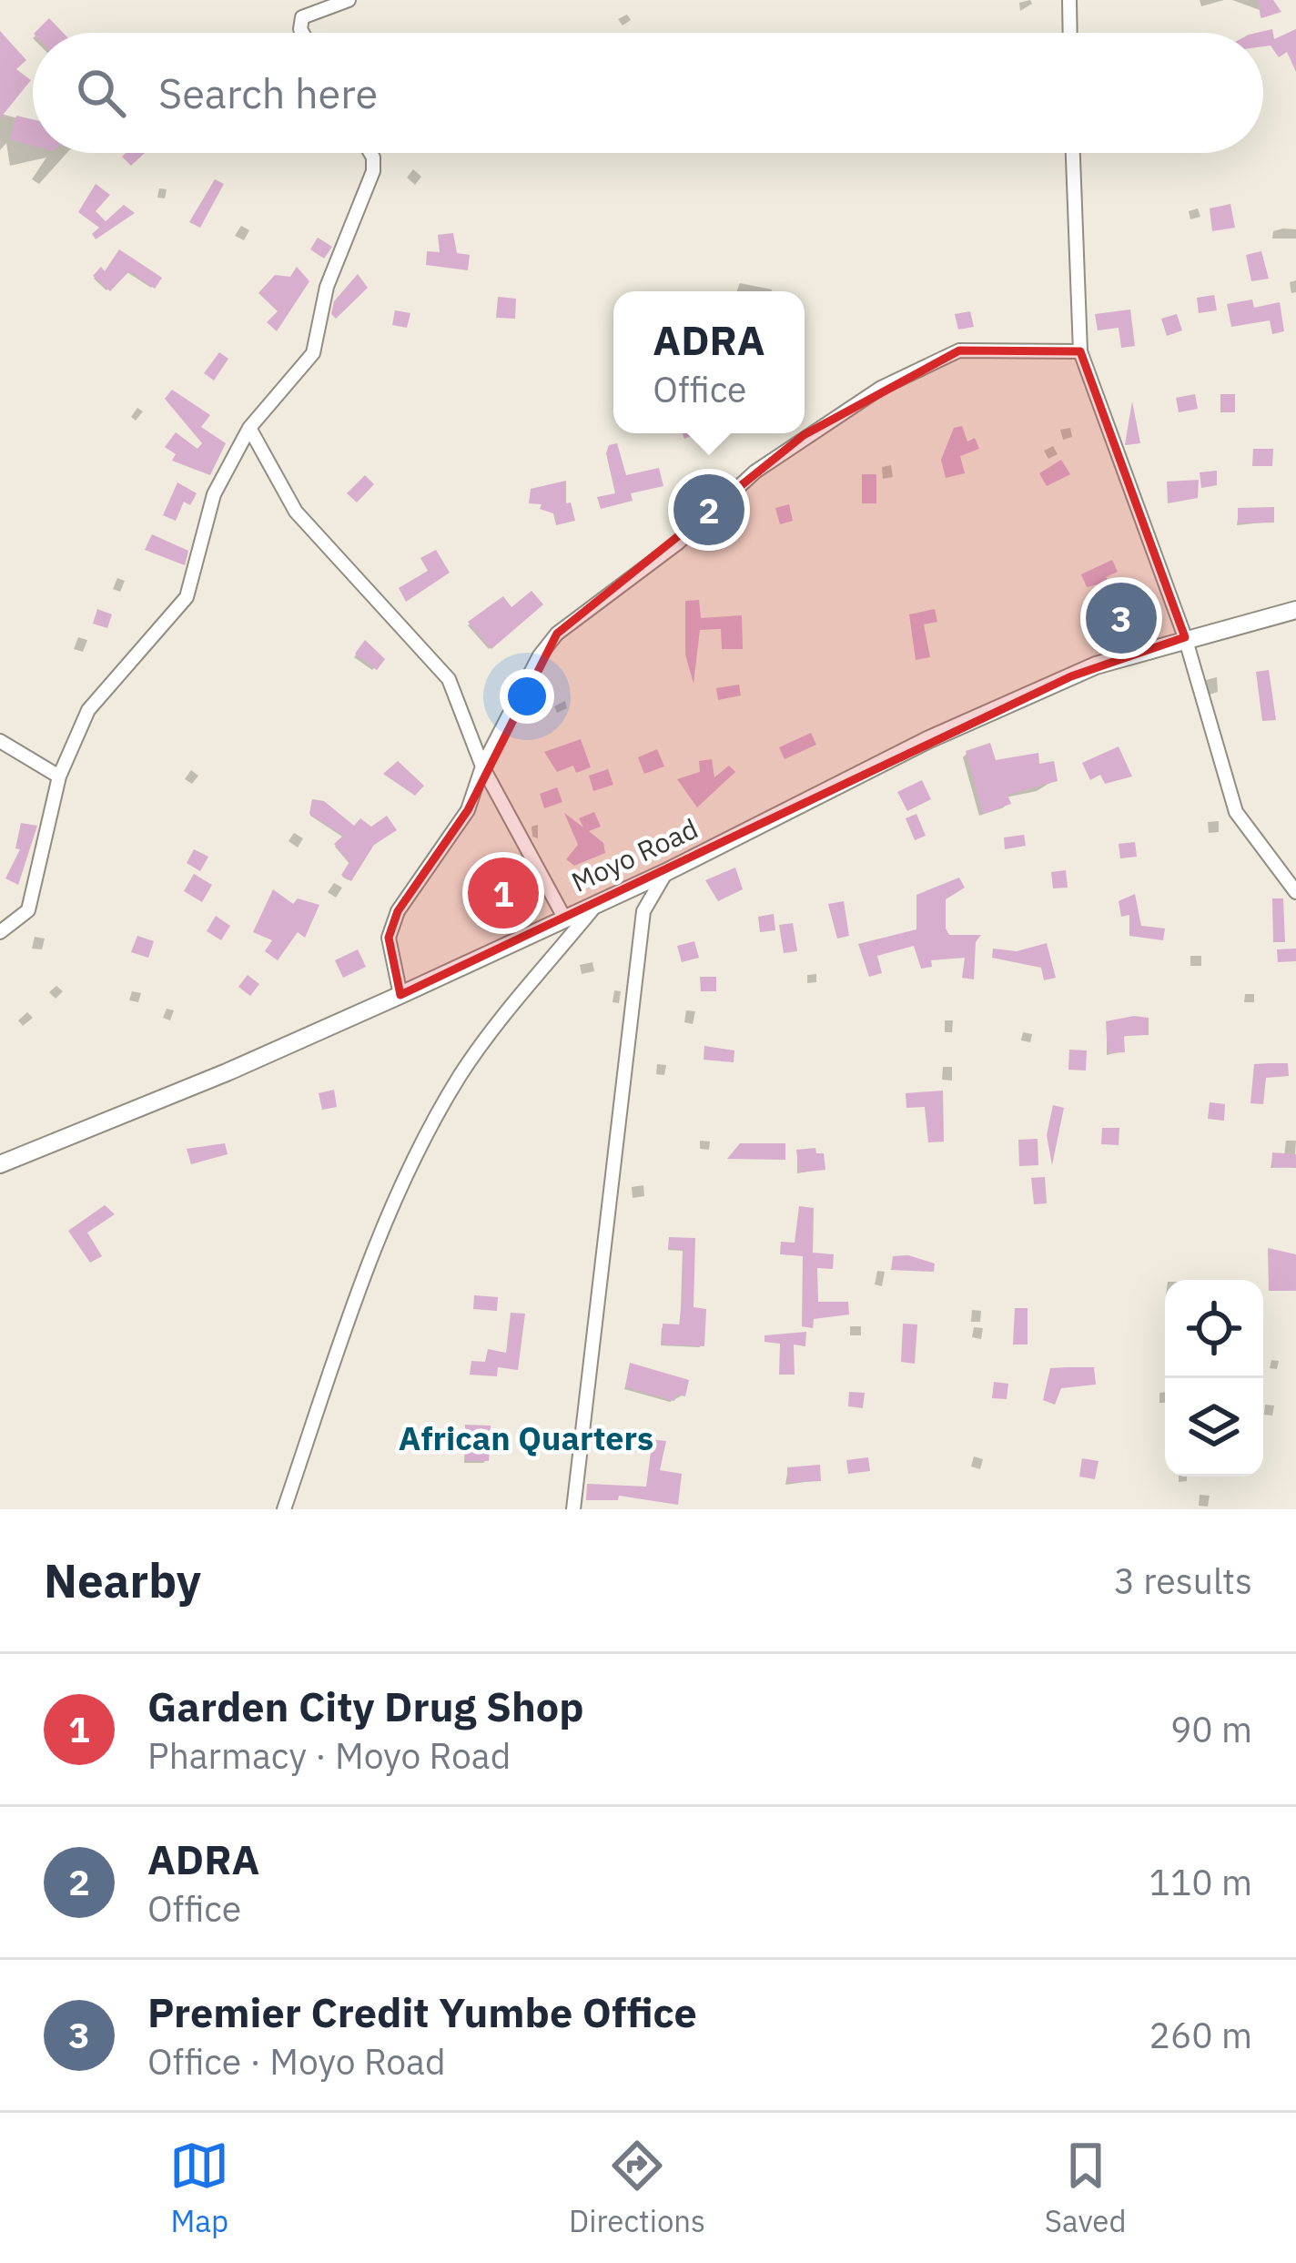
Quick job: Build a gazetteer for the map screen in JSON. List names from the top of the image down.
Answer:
{
  "streets": {
    "main road": ["Moyo Road"]
  },
  "districts": ["African Quarters"],
  "page": {
    "search": "Search here",
    "popup": ["ADRA", "Office"],
    "pins": ["2", "3", "1"],
    "heading": ["Nearby", "3 results"],
    "list": [
      {
        "mark": "1",
        "name": "Garden City Drug Shop",
        "note": "Pharmacy · Moyo Road",
        "value": "90 m"
      },
      {
        "mark": "2",
        "name": "ADRA",
        "note": "Office",
        "value": "110 m"
      },
      {
        "mark": "3",
        "name": "Premier Credit Yumbe Office",
        "note": "Office · Moyo Road",
        "value": "260 m"
      }
    ],
    "nav": ["Map", "Directions", "Saved"]
  }
}
